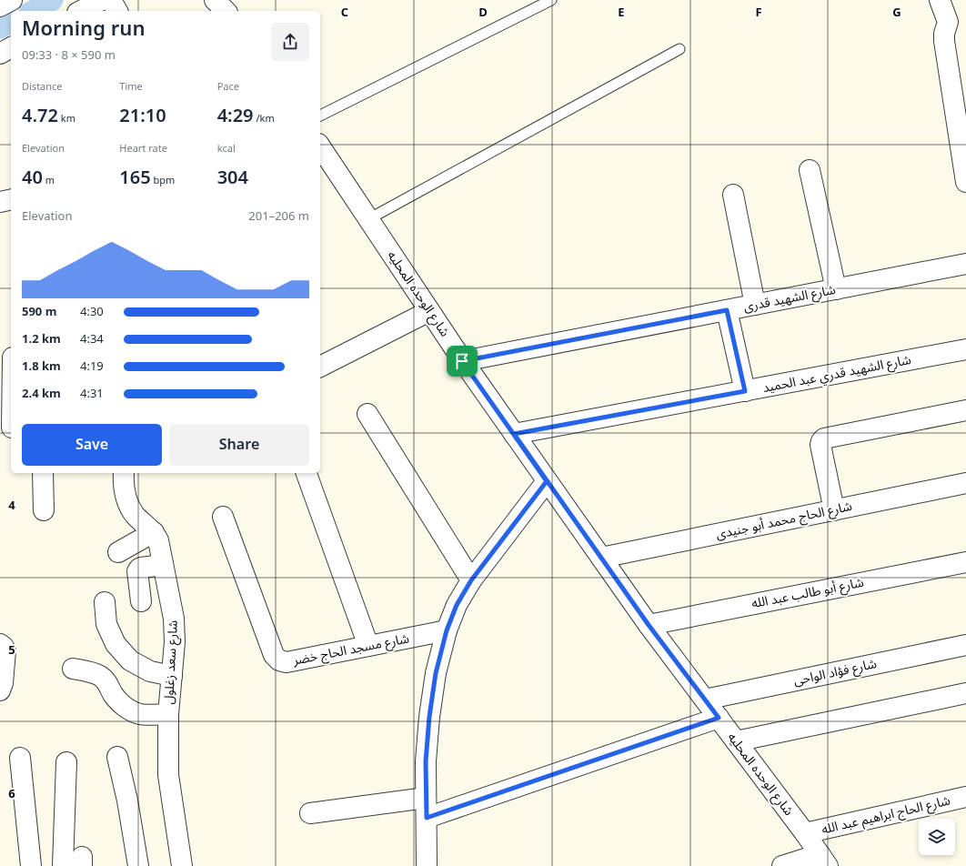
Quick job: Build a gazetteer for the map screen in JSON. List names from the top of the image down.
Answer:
{
  "streets": {
    "street": [
      "شارع الوحده المحليه",
      "شارع الشهيد قدرى",
      "شارع الشهيد قدري عبد الحميد",
      "شارع الحاج محمد أبو جنيدى",
      "شارع أبو طالب عبد الله",
      "شارع مسجد الحاج خضر",
      "شارع سعد زغلول",
      "شارع فؤاد الواحى",
      "شارع الحاج ابراهيم عبد الله"
    ]
  },
  "crossings": [
    ["شارع الوحده المحليه", "شارع الشهيد قدرى"],
    ["شارع الوحده المحليه", "شارع الشهيد قدري عبد الحميد"],
    ["شارع الوحده المحليه", "شارع الحاج محمد أبو جنيدى"],
    ["شارع الوحده المحليه", "شارع أبو طالب عبد الله"],
    ["شارع الوحده المحليه", "شارع فؤاد الواحى"],
    ["شارع الوحده المحليه", "شارع الحاج ابراهيم عبد الله"]
  ],
  "page": {
    "heading": ["Morning run", "09:33 · 8 × 590 m"],
    "stats": [
      ["Distance", "4.72 km"],
      ["Time", "21:10"],
      ["Pace", "4:29 /km"],
      ["Elevation", "40 m"],
      ["Heart rate", "165 bpm"],
      ["kcal", "304"]
    ],
    "chart": ["Elevation", "201–206 m"],
    "list": [
      {
        "name": "590 m",
        "note": "4:30"
      },
      {
        "name": "1.2 km",
        "note": "4:34"
      },
      {
        "name": "1.8 km",
        "note": "4:19"
      },
      {
        "name": "2.4 km",
        "note": "4:31"
      }
    ],
    "buttons": ["Save", "Share"]
  },
  "grid": {
    "columns": [
      "C",
      "D",
      "E",
      "F",
      "G"
    ],
    "rows": ["4", "5", "6"]
  }
}
